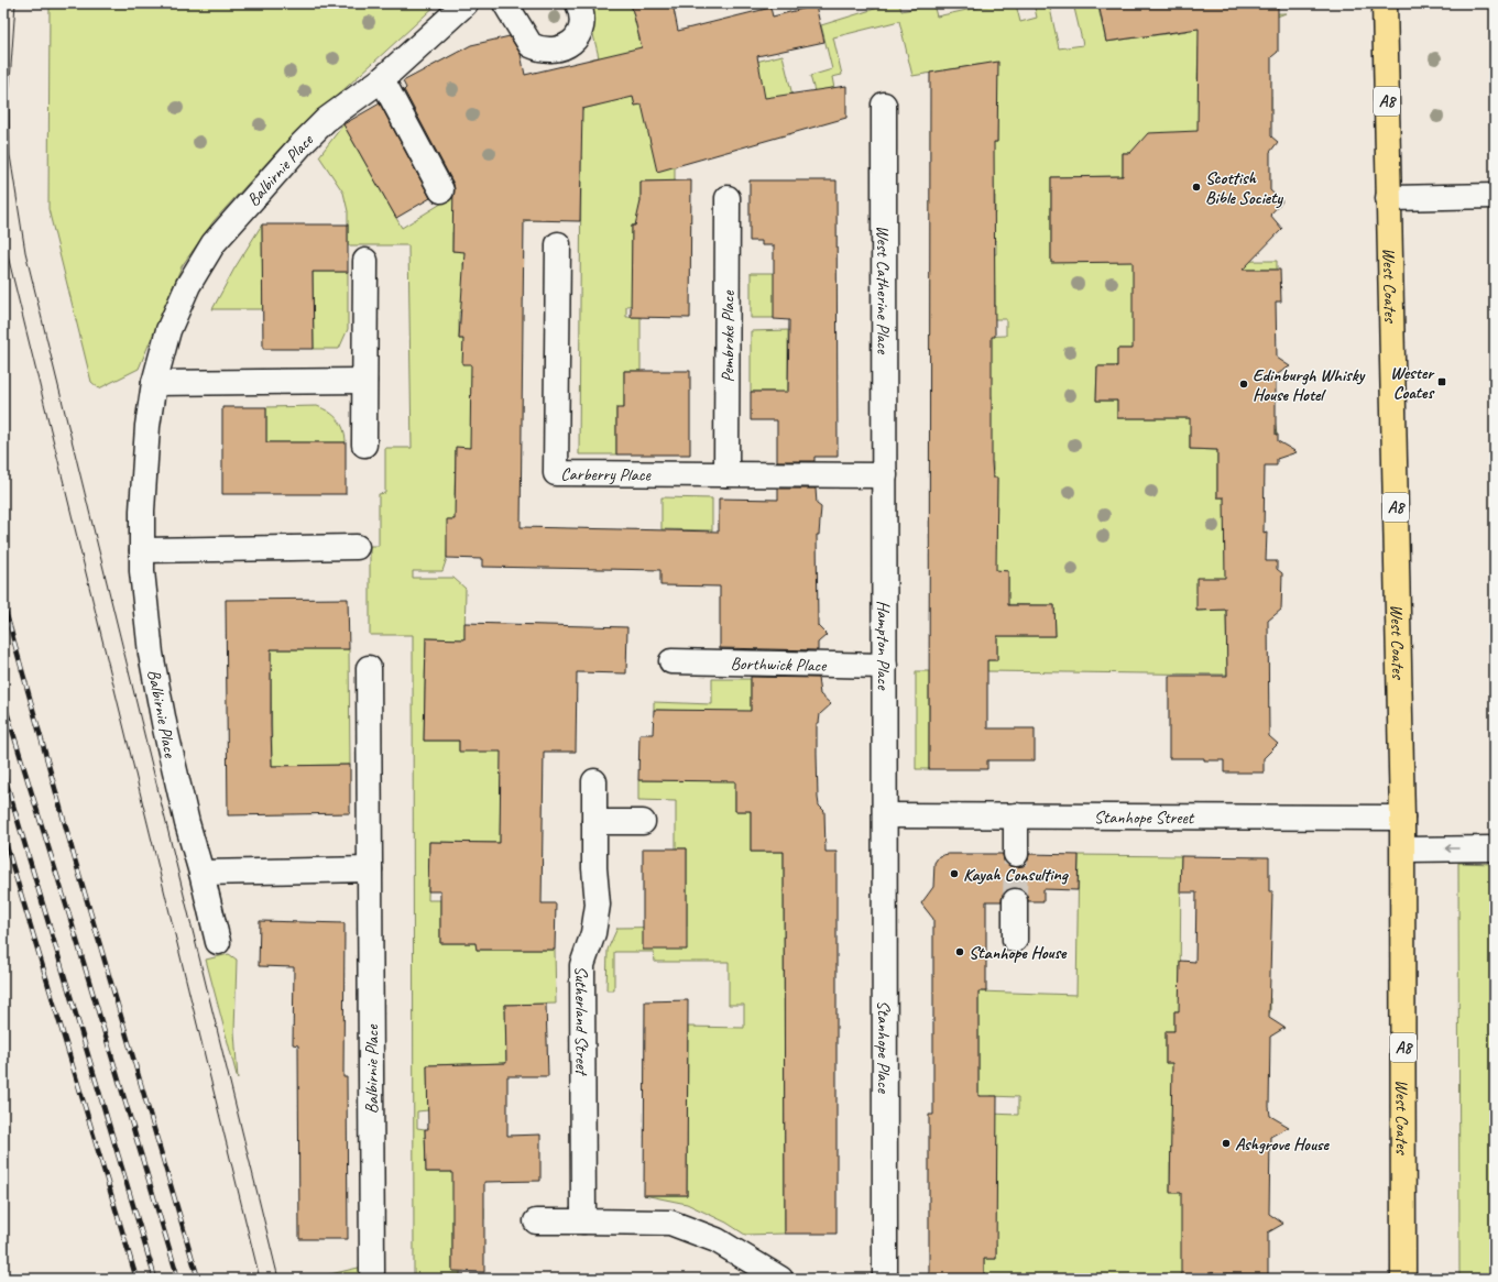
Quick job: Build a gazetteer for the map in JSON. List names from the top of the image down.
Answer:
{
  "streets": {
    "main road": ["A8", "West Coates"],
    "street": [
      "Balbirnie Place",
      "West Catherine Place",
      "Pembroke Place",
      "Carberry Place",
      "Hampton Place",
      "Borthwick Place",
      "Stanhope Street",
      "Sutherland Street",
      "Stanhope Place"
    ]
  },
  "crossings": [
    ["West Coates", "Stanhope Street"],
    ["West Catherine Place", "Carberry Place"],
    ["West Catherine Place", "Hampton Place"],
    ["Pembroke Place", "Carberry Place"],
    ["Carberry Place", "Hampton Place"],
    ["Hampton Place", "Borthwick Place"],
    ["Hampton Place", "Stanhope Street"],
    ["Hampton Place", "Stanhope Place"],
    ["Stanhope Street", "Stanhope Place"]
  ],
  "places": {
    "other": [
      "Scottish Bible Society",
      "Edinburgh Whisky House Hotel",
      "Kayah Consulting",
      "Stanhope House",
      "Ashgrove House"
    ],
    "transit": ["Wester Coates"]
  }
}
